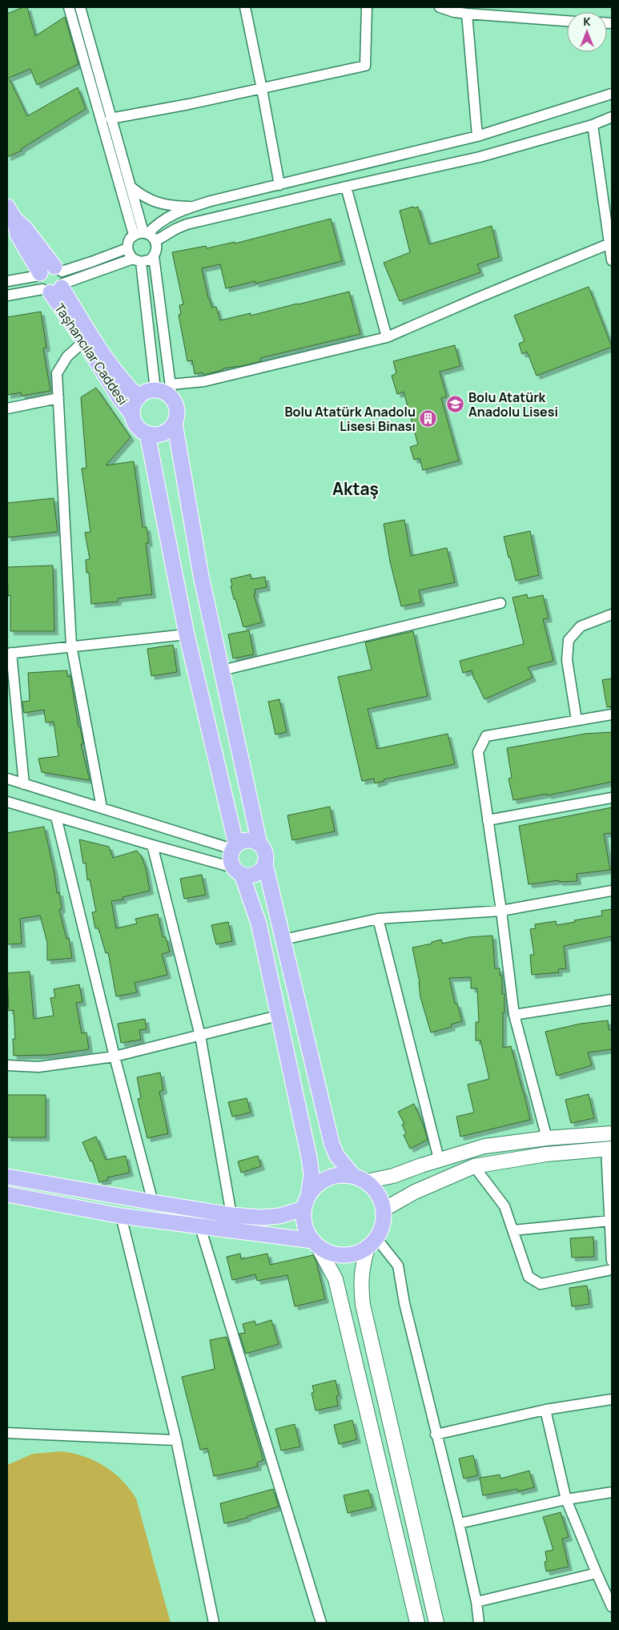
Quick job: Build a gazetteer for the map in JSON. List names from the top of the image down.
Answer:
{
  "streets": {
    "main road": ["Taşhancılar Caddesi"]
  },
  "districts": ["Aktaş"],
  "places": {
    "school or university": ["Bolu Atatürk Anadolu Lisesi"],
    "building": ["Bolu Atatürk Anadolu Lisesi Binası"]
  },
  "north": "top"
}
